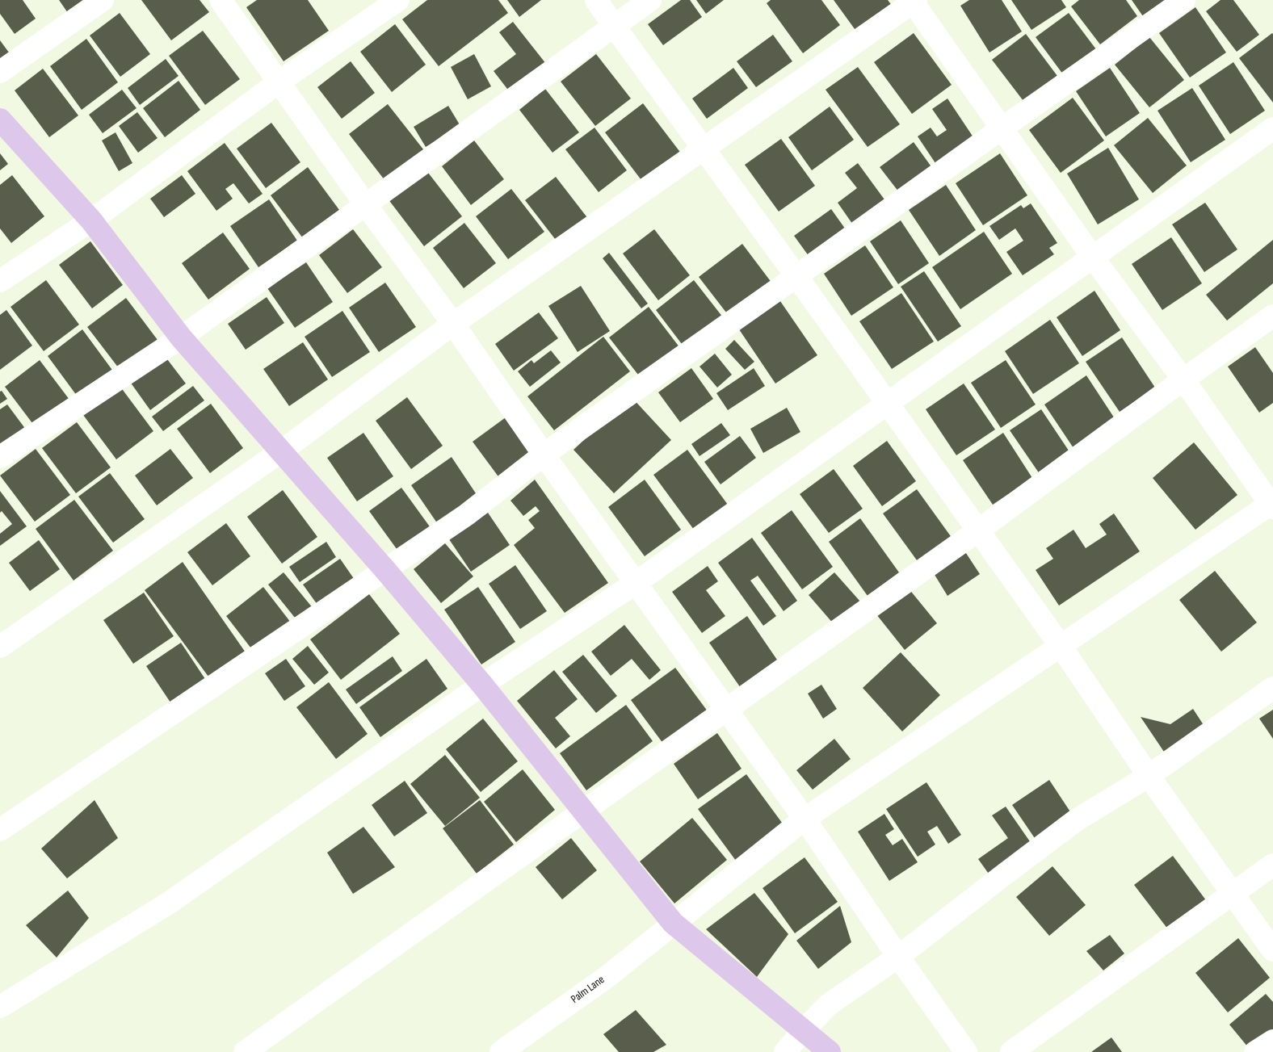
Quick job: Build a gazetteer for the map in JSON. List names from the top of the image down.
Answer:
{
  "streets": {
    "street": ["Palm Lane"]
  }
}
